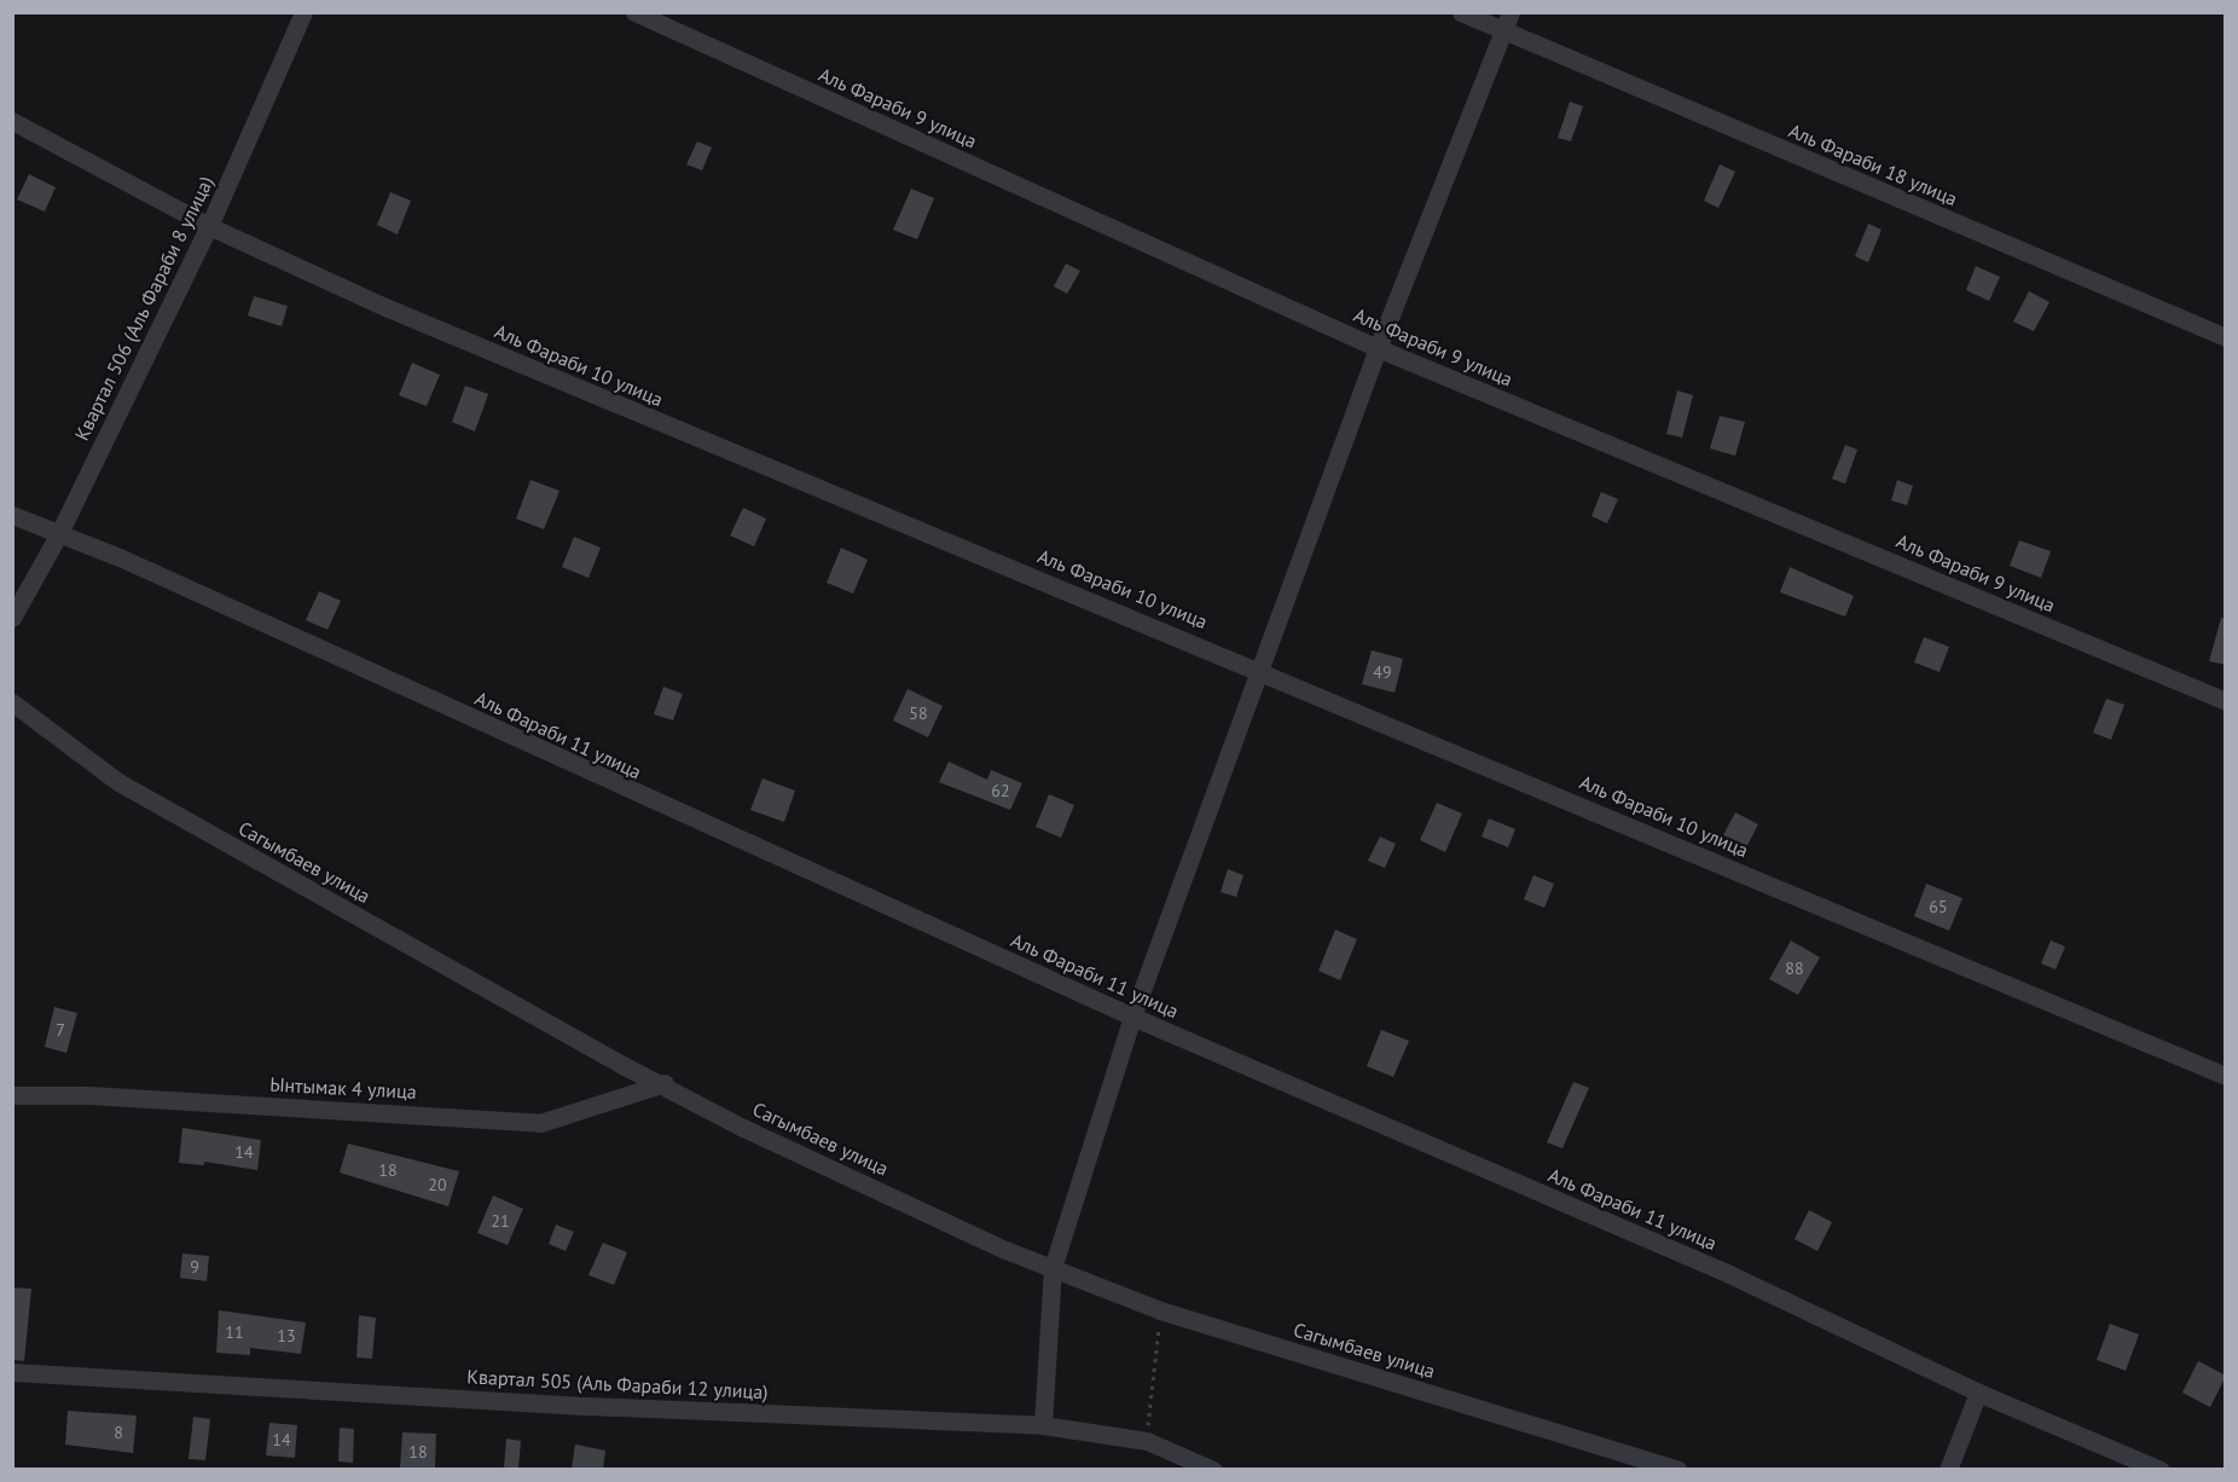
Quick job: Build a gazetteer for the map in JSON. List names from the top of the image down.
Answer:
{
  "streets": {
    "street": [
      "Аль Фараби 9 улица",
      "Аль Фараби 18 улица",
      "Квартал 506 (Аль Фараби 8 улица)",
      "Аль Фараби 10 улица",
      "Аль Фараби 11 улица",
      "Сагымбаев улица",
      "Ынтымак 4 улица",
      "Квартал 505 (Аль Фараби 12 улица)"
    ]
  },
  "crossings": [
    ["Квартал 506 (Аль Фараби 8 улица)", "Аль Фараби 10 улица"],
    ["Квартал 506 (Аль Фараби 8 улица)", "Аль Фараби 11 улица"],
    ["Сагымбаев улица", "Ынтымак 4 улица"]
  ],
  "house_numbers": [
    "49",
    "58",
    "62",
    "65",
    "88",
    "7",
    "14",
    "18",
    "20",
    "21",
    "9",
    "11",
    "13",
    "8",
    "14",
    "18"
  ]
}
